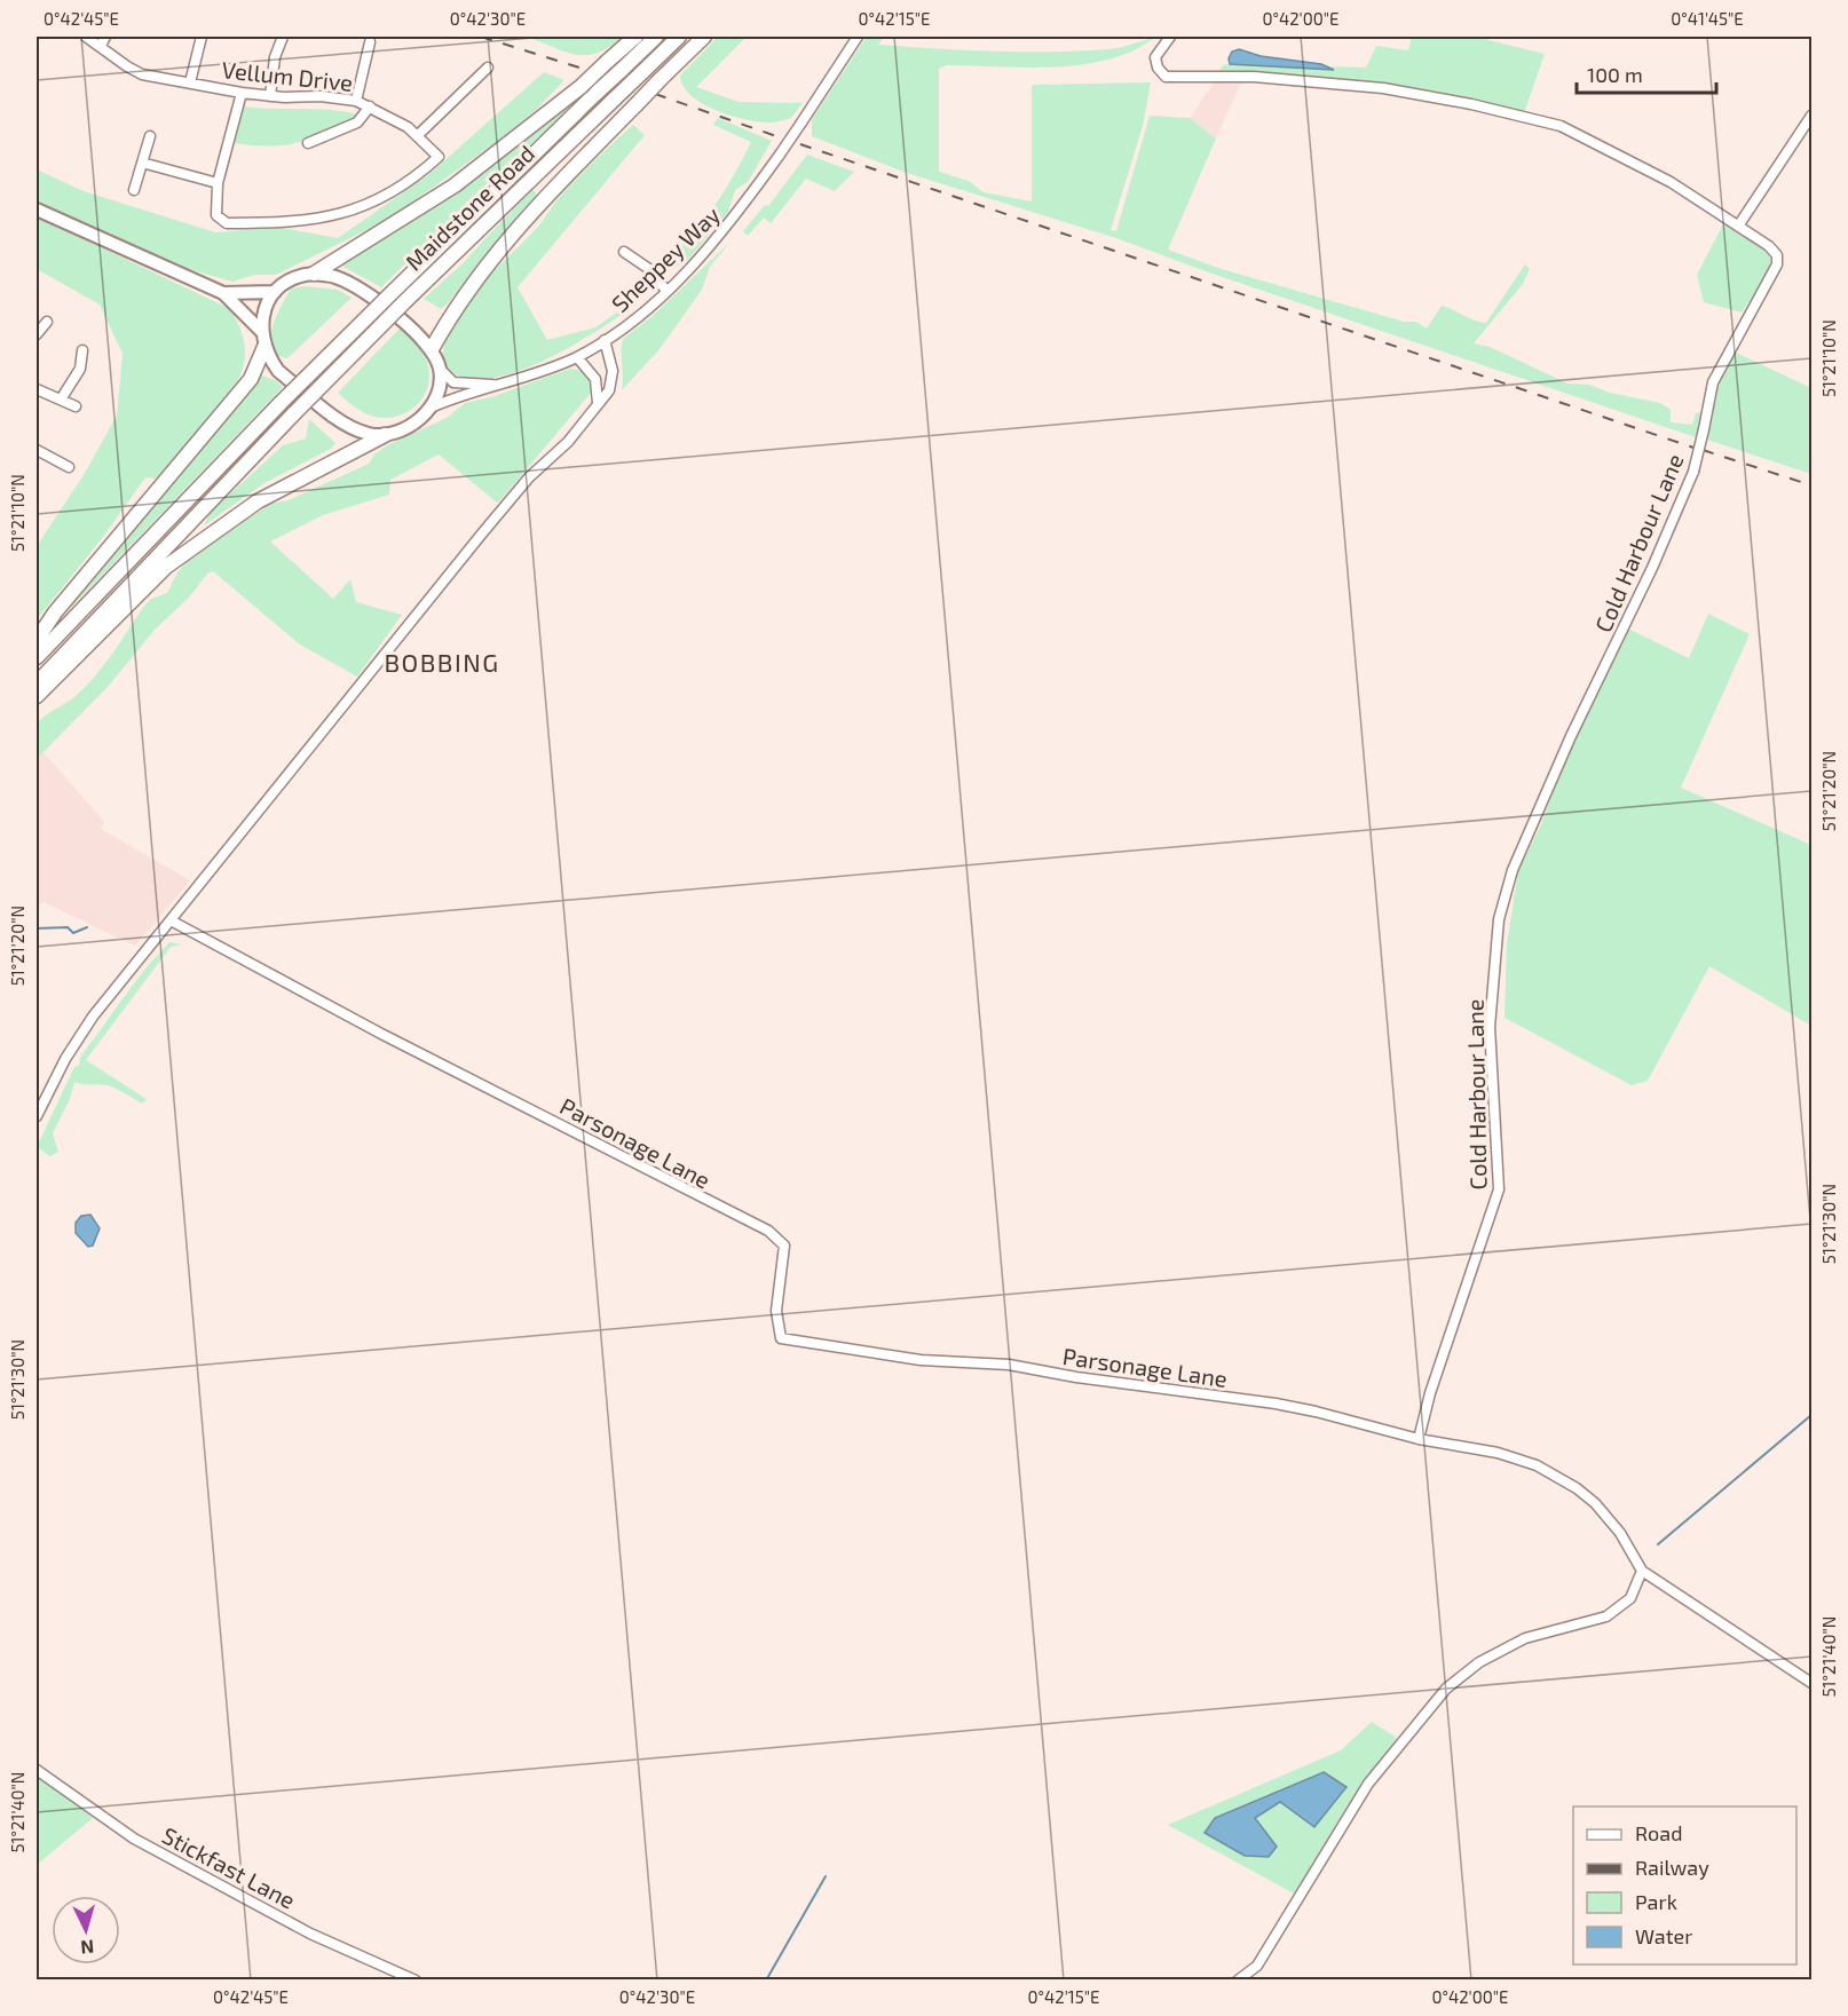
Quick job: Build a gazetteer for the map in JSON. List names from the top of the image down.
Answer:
{
  "streets": {
    "highway": ["Maidstone Road"],
    "street": [
      "Vellum Drive",
      "Sheppey Way",
      "Cold Harbour Lane",
      "Parsonage Lane",
      "Stickfast Lane"
    ]
  },
  "crossings": [
    ["Cold Harbour Lane", "Parsonage Lane"]
  ],
  "districts": ["BOBBING"],
  "legend": [
    "Road",
    "Railway",
    "Park",
    "Water"
  ],
  "scale_bar": "100 m",
  "north": "bottom",
  "coordinates": [
    "0°42'45\"E",
    "0°42'30\"E",
    "0°42'15\"E",
    "0°42'00\"E",
    "0°41'45\"E",
    "51°21'10\"N",
    "51°21'20\"N",
    "51°21'30\"N",
    "51°21'40\"N"
  ]
}
